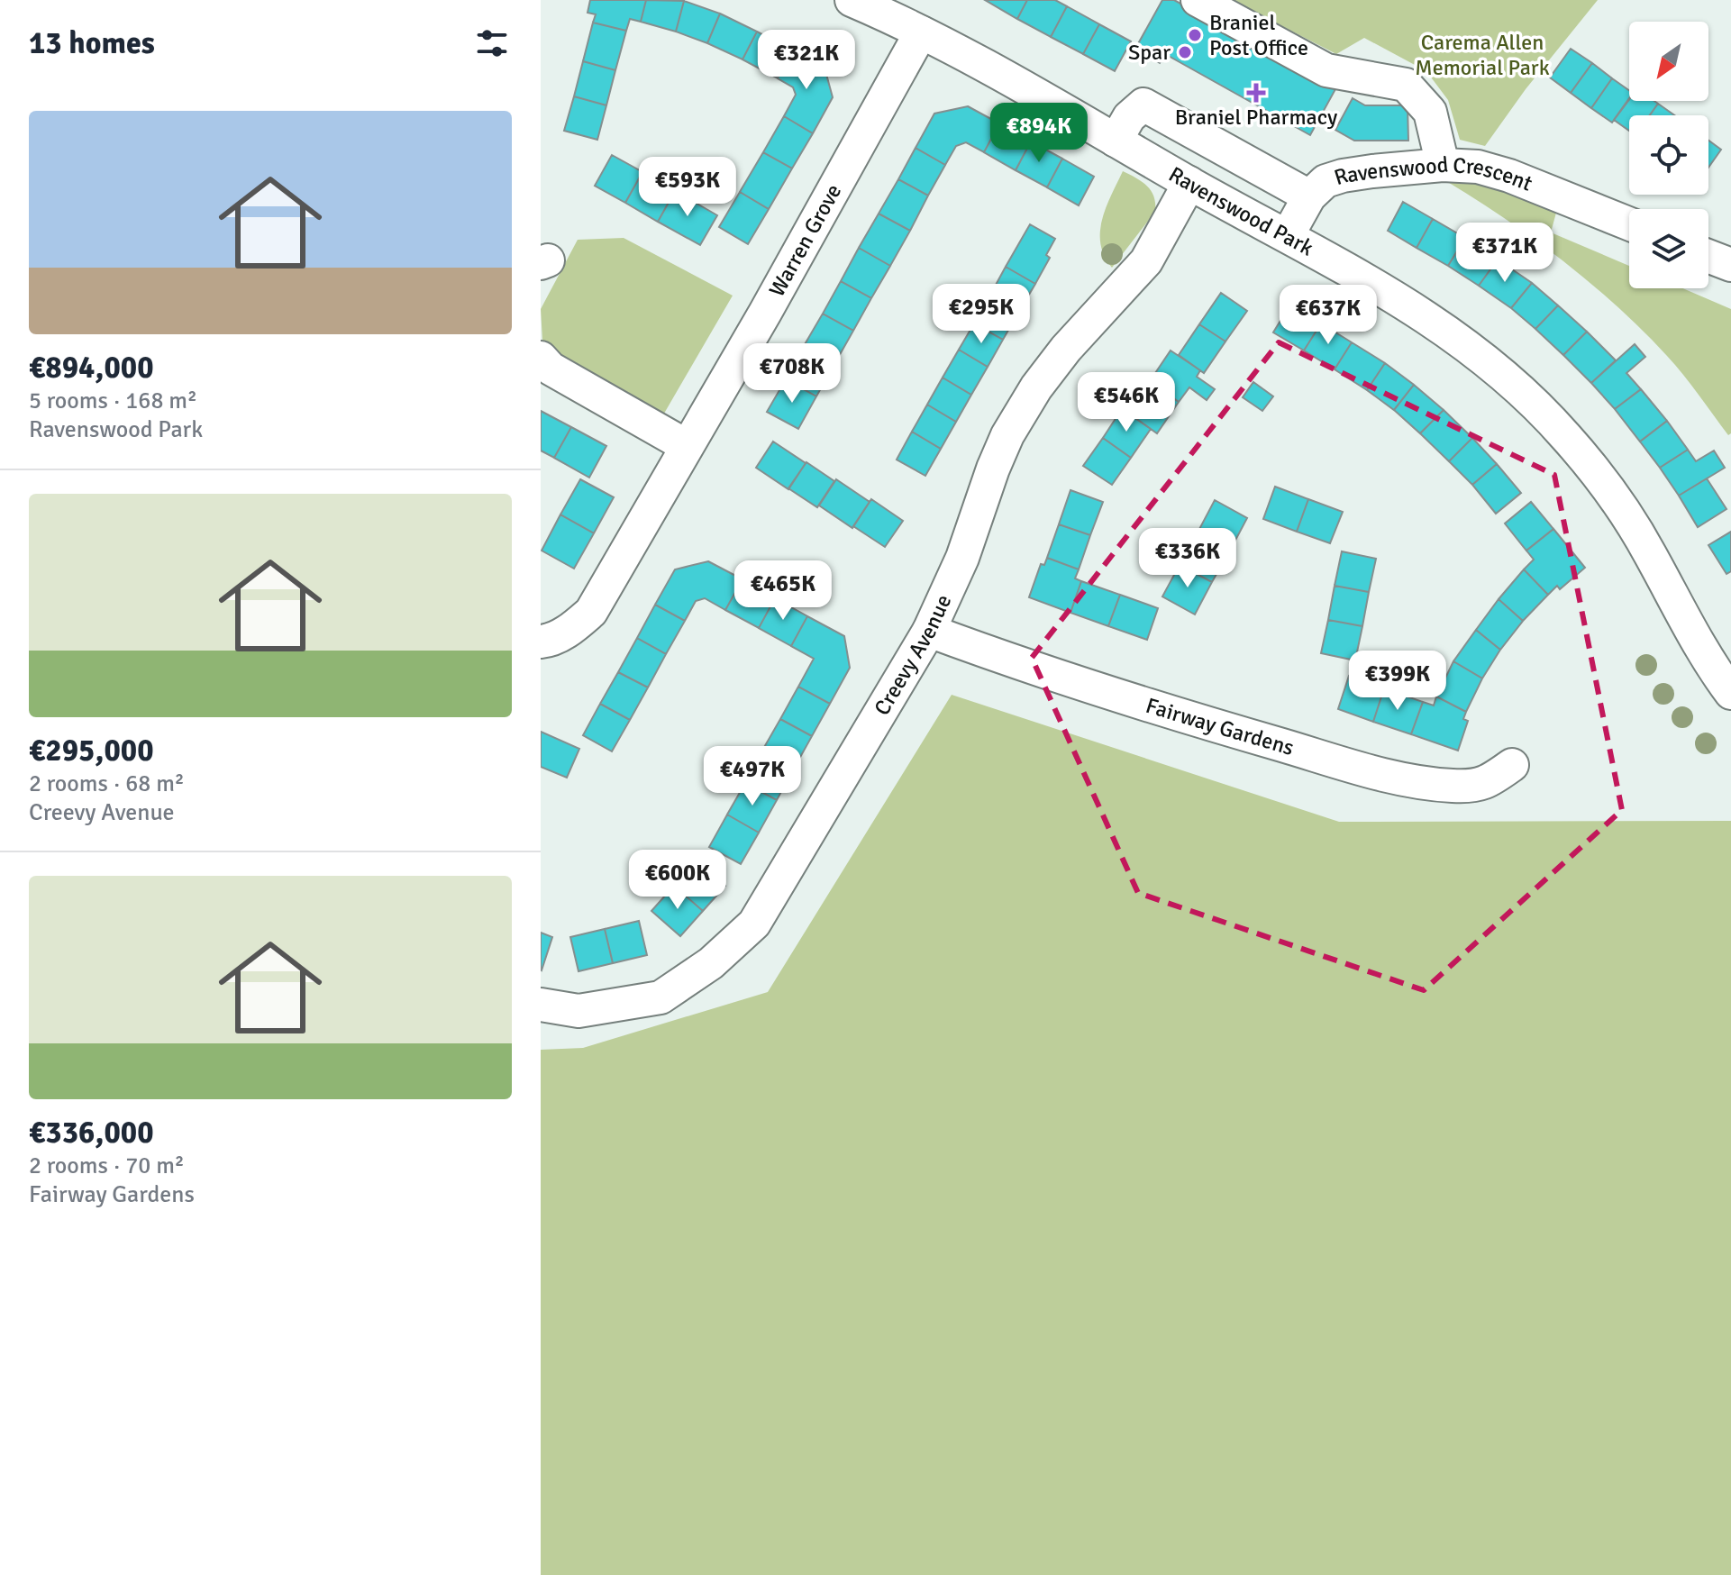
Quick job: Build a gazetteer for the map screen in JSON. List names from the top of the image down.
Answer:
{
  "streets": {
    "street": [
      "Ravenswood Crescent",
      "Ravenswood Park",
      "Warren Grove",
      "Creevy Avenue",
      "Fairway Gardens"
    ]
  },
  "crossings": [
    ["Ravenswood Crescent", "Ravenswood Park"],
    ["Ravenswood Park", "Warren Grove"],
    ["Ravenswood Park", "Creevy Avenue"],
    ["Creevy Avenue", "Fairway Gardens"]
  ],
  "parks": ["Carema Allen Memorial Park"],
  "places": {
    "other": ["Braniel Post Office", "Spar"],
    "health": ["Braniel Pharmacy"]
  },
  "north": "bottom left",
  "page": {
    "heading": "13 homes",
    "price": [
      "€321K",
      "€894K",
      "€593K",
      "€371K",
      "€295K",
      "€637K",
      "€708K",
      "€546K",
      "€336K",
      "€465K",
      "€399K",
      "€497K",
      "€600K"
    ],
    "list": [
      {
        "name": "€894,000",
        "note": "5 rooms · 168 m² · Ravenswood Park"
      },
      {
        "name": "€295,000",
        "note": "2 rooms · 68 m² · Creevy Avenue"
      },
      {
        "name": "€336,000",
        "note": "2 rooms · 70 m² · Fairway Gardens"
      }
    ]
  }
}
